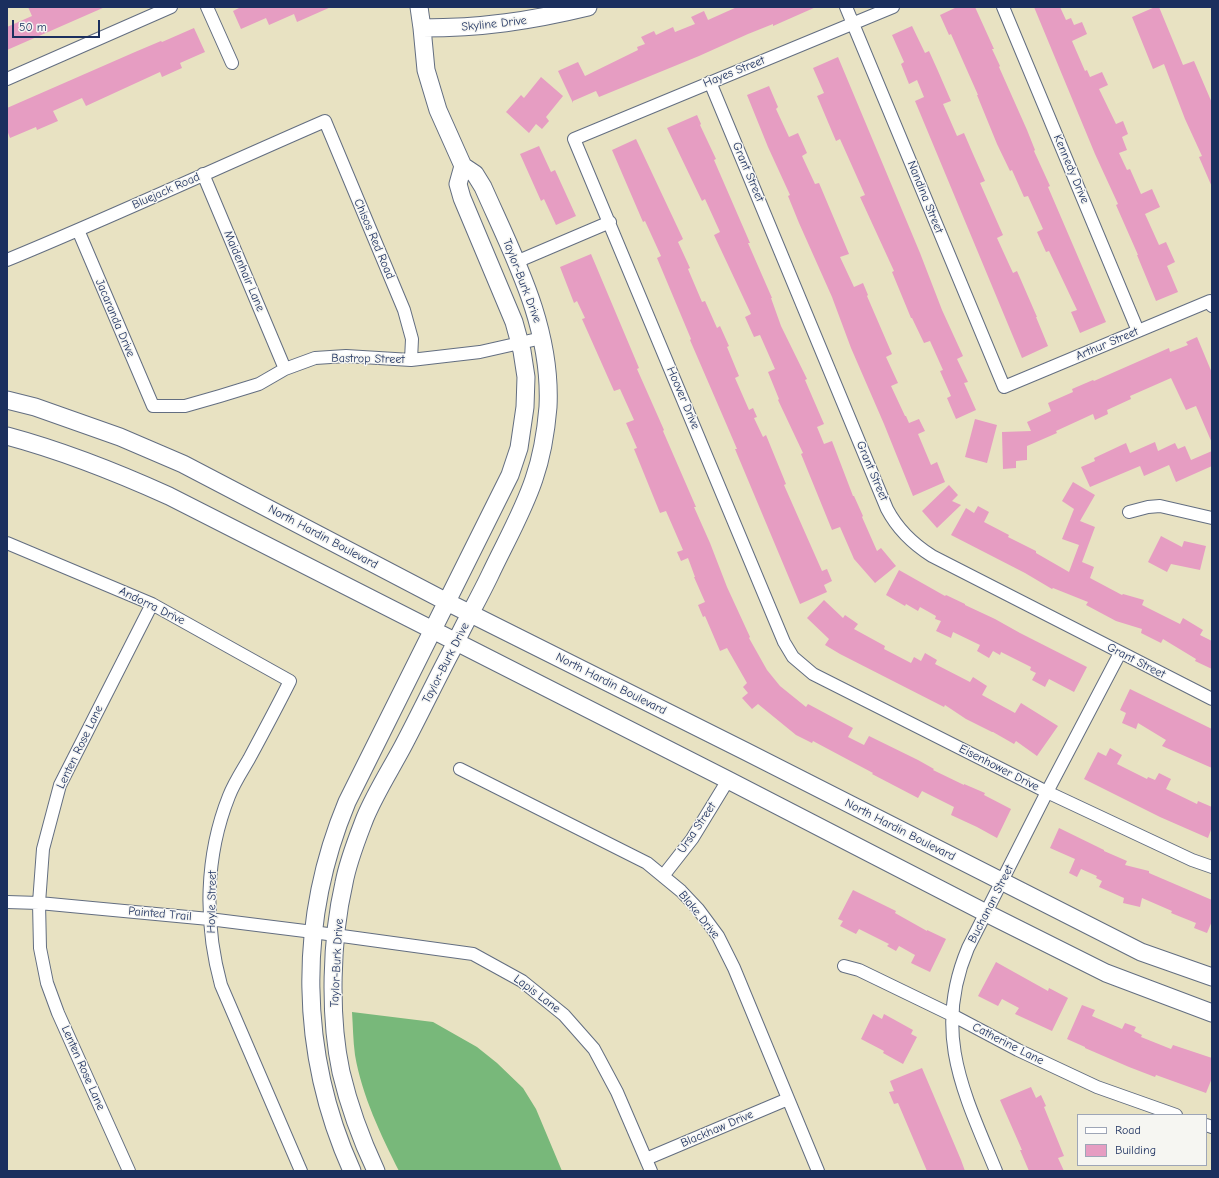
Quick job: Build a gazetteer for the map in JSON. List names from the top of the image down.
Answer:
{
  "streets": {
    "main road": ["Skyline Drive", "Taylor-Burk Drive", "North Hardin Boulevard"],
    "street": [
      "Hayes Street",
      "Kennedy Drive",
      "Grant Street",
      "Bluejack Road",
      "Nandina Street",
      "Chisos Red Road",
      "Maidenhair Lane",
      "Jacaranda Drive",
      "Arthur Street",
      "Bastrop Street",
      "Hoover Drive",
      "Andorra Drive",
      "Lenten Rose Lane",
      "Eisenhower Drive",
      "Ursa Street",
      "Hoyle Street",
      "Buchanan Street",
      "Painted Trail",
      "Blake Drive",
      "Lapis Lane",
      "Catherine Lane",
      "Blackhaw Drive"
    ]
  },
  "crossings": [
    ["Skyline Drive", "Taylor-Burk Drive"],
    ["Hayes Street", "Grant Street"],
    ["Hayes Street", "Nandina Street"],
    ["Hayes Street", "Hoover Drive"],
    ["Kennedy Drive", "Arthur Street"],
    ["Grant Street", "Buchanan Street"],
    ["Bluejack Road", "Chisos Red Road"],
    ["Bluejack Road", "Maidenhair Lane"],
    ["Bluejack Road", "Jacaranda Drive"],
    ["Nandina Street", "Arthur Street"],
    ["Chisos Red Road", "Bastrop Street"],
    ["Maidenhair Lane", "Bastrop Street"],
    ["Taylor-Burk Drive", "Bastrop Street"],
    ["Taylor-Burk Drive", "North Hardin Boulevard"],
    ["Taylor-Burk Drive", "Painted Trail"],
    ["Taylor-Burk Drive", "Lapis Lane"],
    ["Jacaranda Drive", "Bastrop Street"],
    ["Hoover Drive", "Eisenhower Drive"],
    ["North Hardin Boulevard", "Buchanan Street"],
    ["Andorra Drive", "Lenten Rose Lane"],
    ["Andorra Drive", "Hoyle Street"],
    ["Lenten Rose Lane", "Painted Trail"],
    ["Eisenhower Drive", "Buchanan Street"],
    ["Ursa Street", "Blake Drive"],
    ["Hoyle Street", "Painted Trail"],
    ["Buchanan Street", "Catherine Lane"],
    ["Painted Trail", "Lapis Lane"],
    ["Blake Drive", "Blackhaw Drive"],
    ["Lapis Lane", "Blackhaw Drive"]
  ],
  "legend": ["Road", "Building"],
  "scale_bar": "50 m"
}
